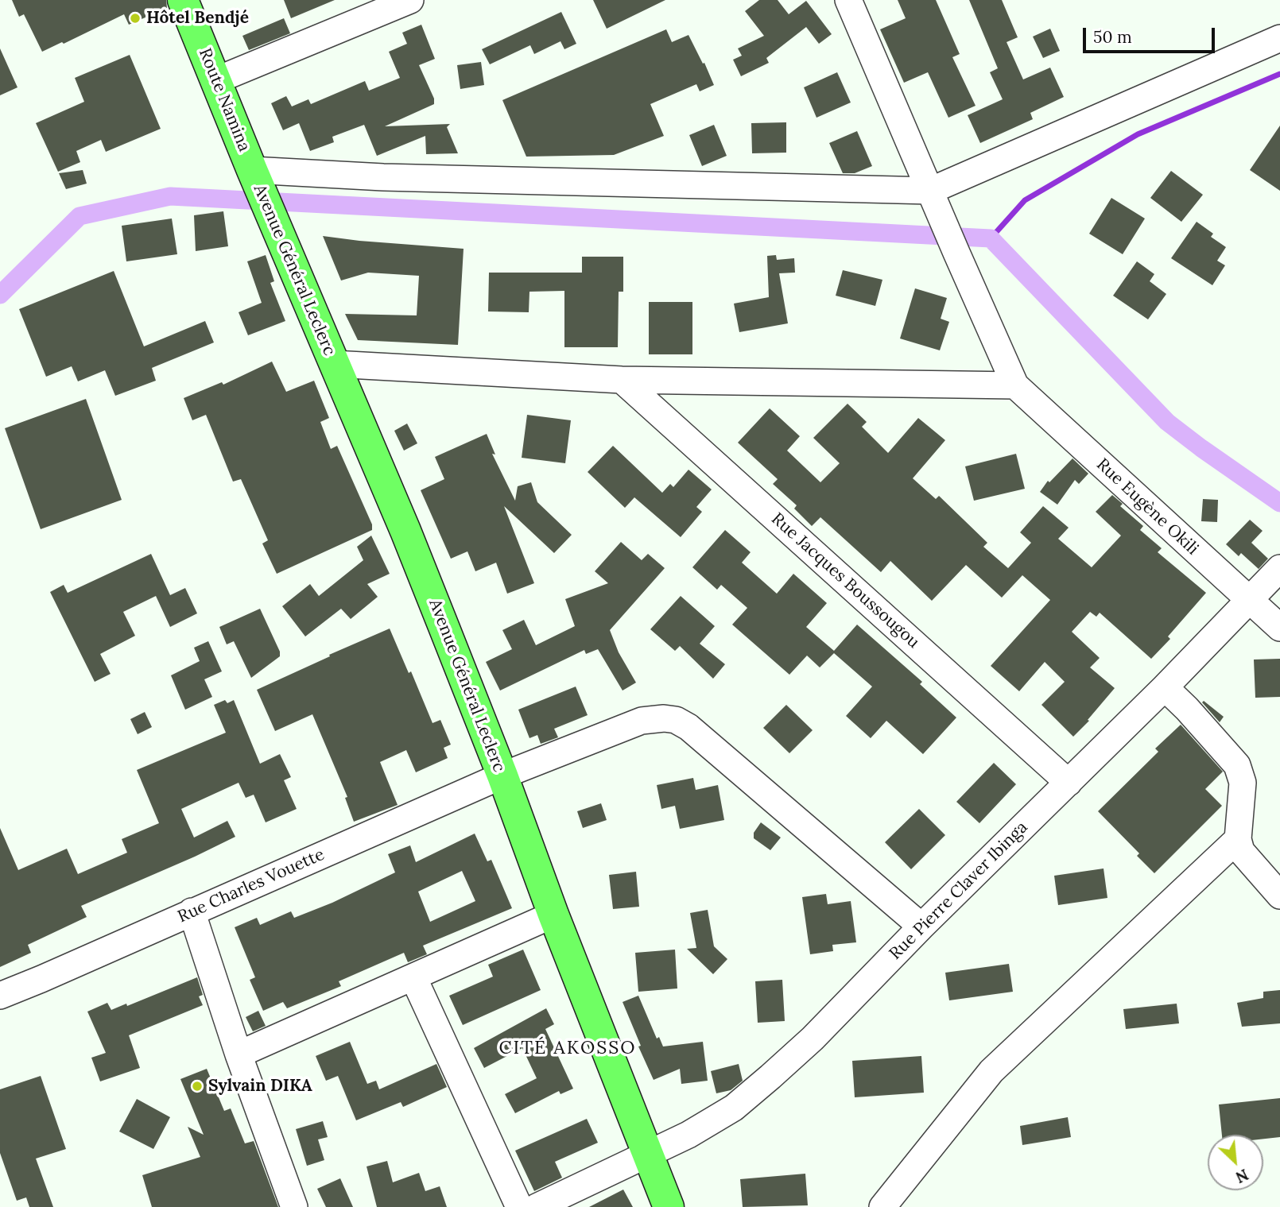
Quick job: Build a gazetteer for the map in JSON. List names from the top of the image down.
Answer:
{
  "streets": {
    "main road": ["Route Namina", "Avenue Général Leclerc"],
    "street": [
      "Rue Eugène Okili",
      "Rue Jacques Boussougou",
      "Rue Charles Vouette",
      "Rue Pierre Claver Ibinga"
    ]
  },
  "crossings": [
    ["Route Namina", "Avenue Général Leclerc"],
    ["Avenue Général Leclerc", "Rue Charles Vouette"],
    ["Avenue Général Leclerc", "Rue Pierre Claver Ibinga"],
    ["Rue Eugène Okili", "Rue Pierre Claver Ibinga"],
    ["Rue Jacques Boussougou", "Rue Pierre Claver Ibinga"],
    ["Rue Charles Vouette", "Rue Pierre Claver Ibinga"]
  ],
  "districts": ["CITÉ AKOSSO"],
  "places": ["Hôtel Bendjé", "Sylvain DIKA"],
  "scale_bar": "50 m",
  "north": "bottom right"
}
